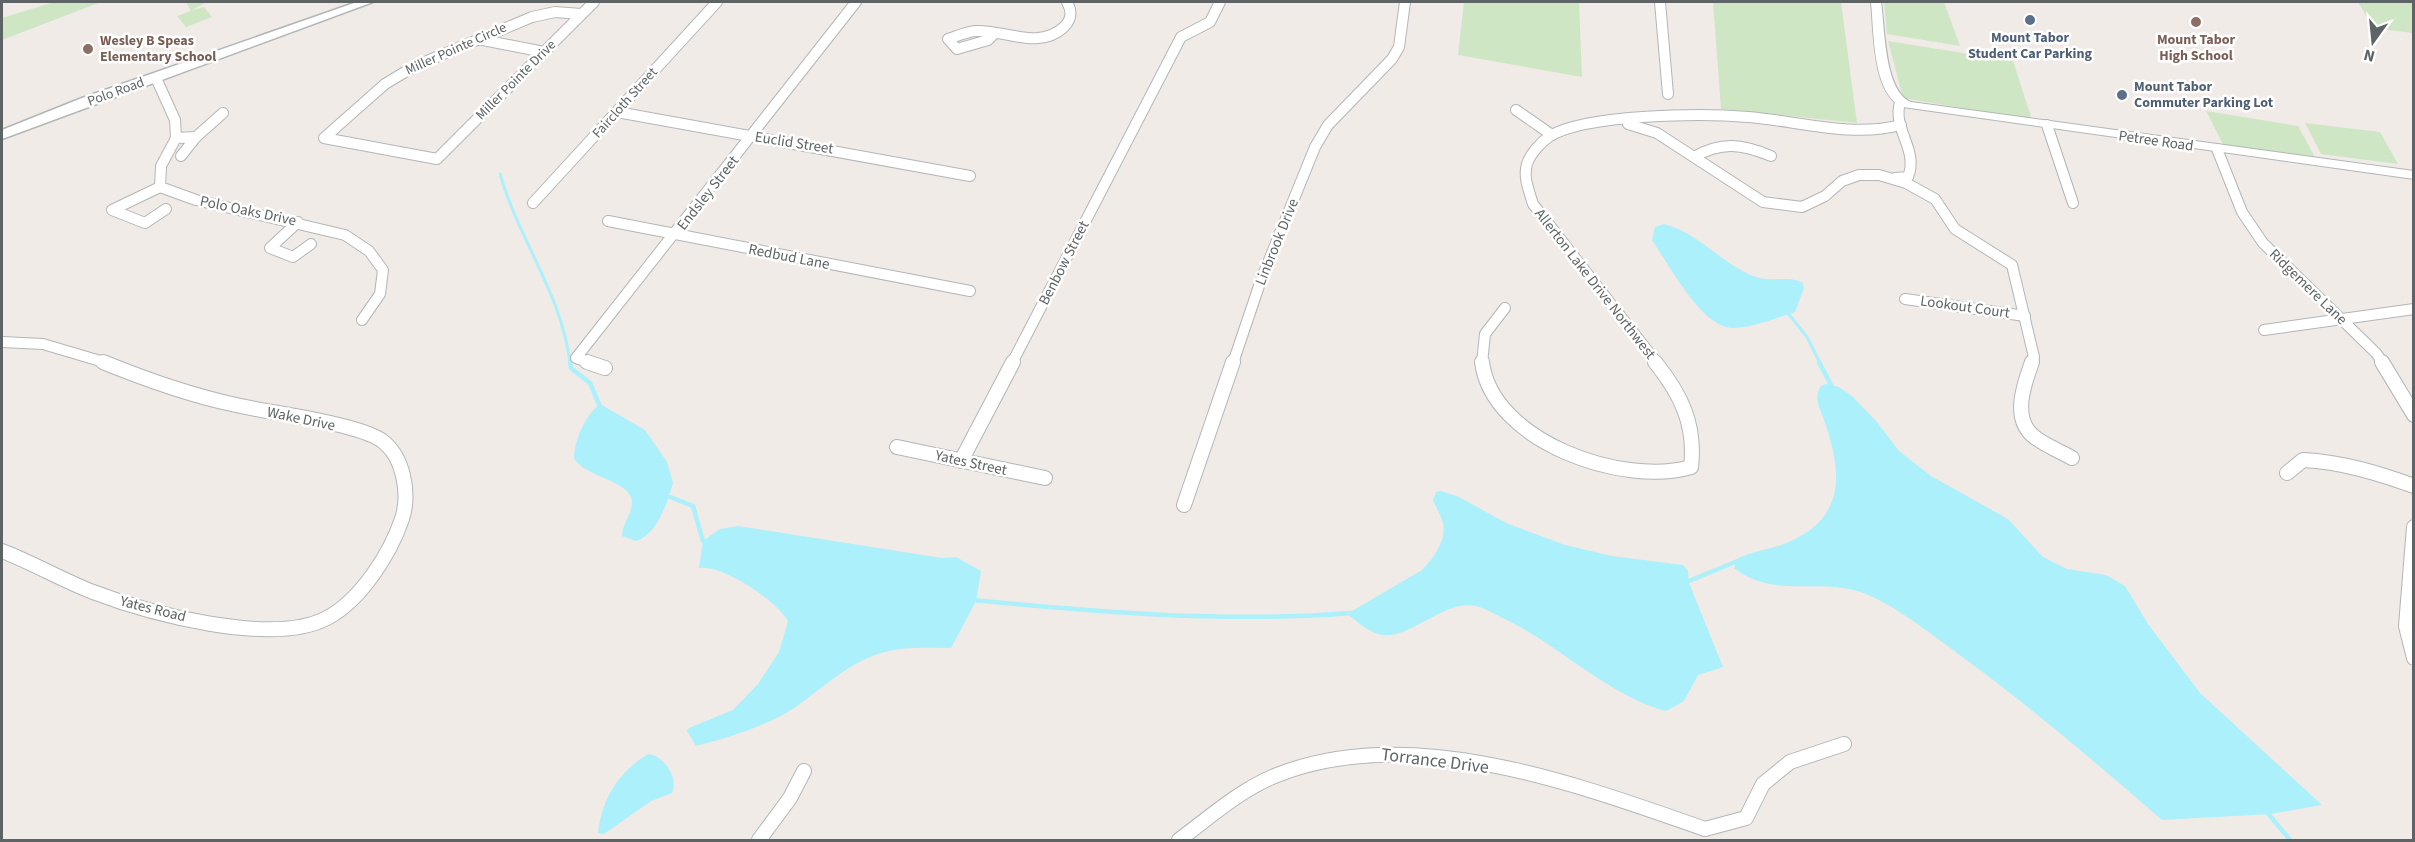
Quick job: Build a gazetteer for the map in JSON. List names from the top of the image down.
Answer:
{
  "streets": {
    "main road": ["Polo Road"],
    "street": [
      "Miller Pointe Circle",
      "Miller Pointe Drive",
      "Faircloth Street",
      "Petree Road",
      "Euclid Street",
      "Endsley Street",
      "Polo Oaks Drive",
      "Linbrook Drive",
      "Redbud Lane",
      "Benbow Street",
      "Allerton Lake Drive Northwest",
      "Ridgemere Lane",
      "Lookout Court",
      "Wake Drive",
      "Yates Street",
      "Yates Road",
      "Torrance Drive"
    ]
  },
  "crossings": [
    ["Miller Pointe Circle", "Miller Pointe Drive"],
    ["Faircloth Street", "Euclid Street"],
    ["Petree Road", "Ridgemere Lane"],
    ["Euclid Street", "Endsley Street"],
    ["Endsley Street", "Redbud Lane"],
    ["Benbow Street", "Yates Street"],
    ["Wake Drive", "Yates Road"]
  ],
  "places": [
    "Mount Tabor Student Car Parking",
    "Mount Tabor High School",
    "Wesley B Speas Elementary School",
    "Mount Tabor Commuter Parking Lot"
  ],
  "north": "bottom"
}
